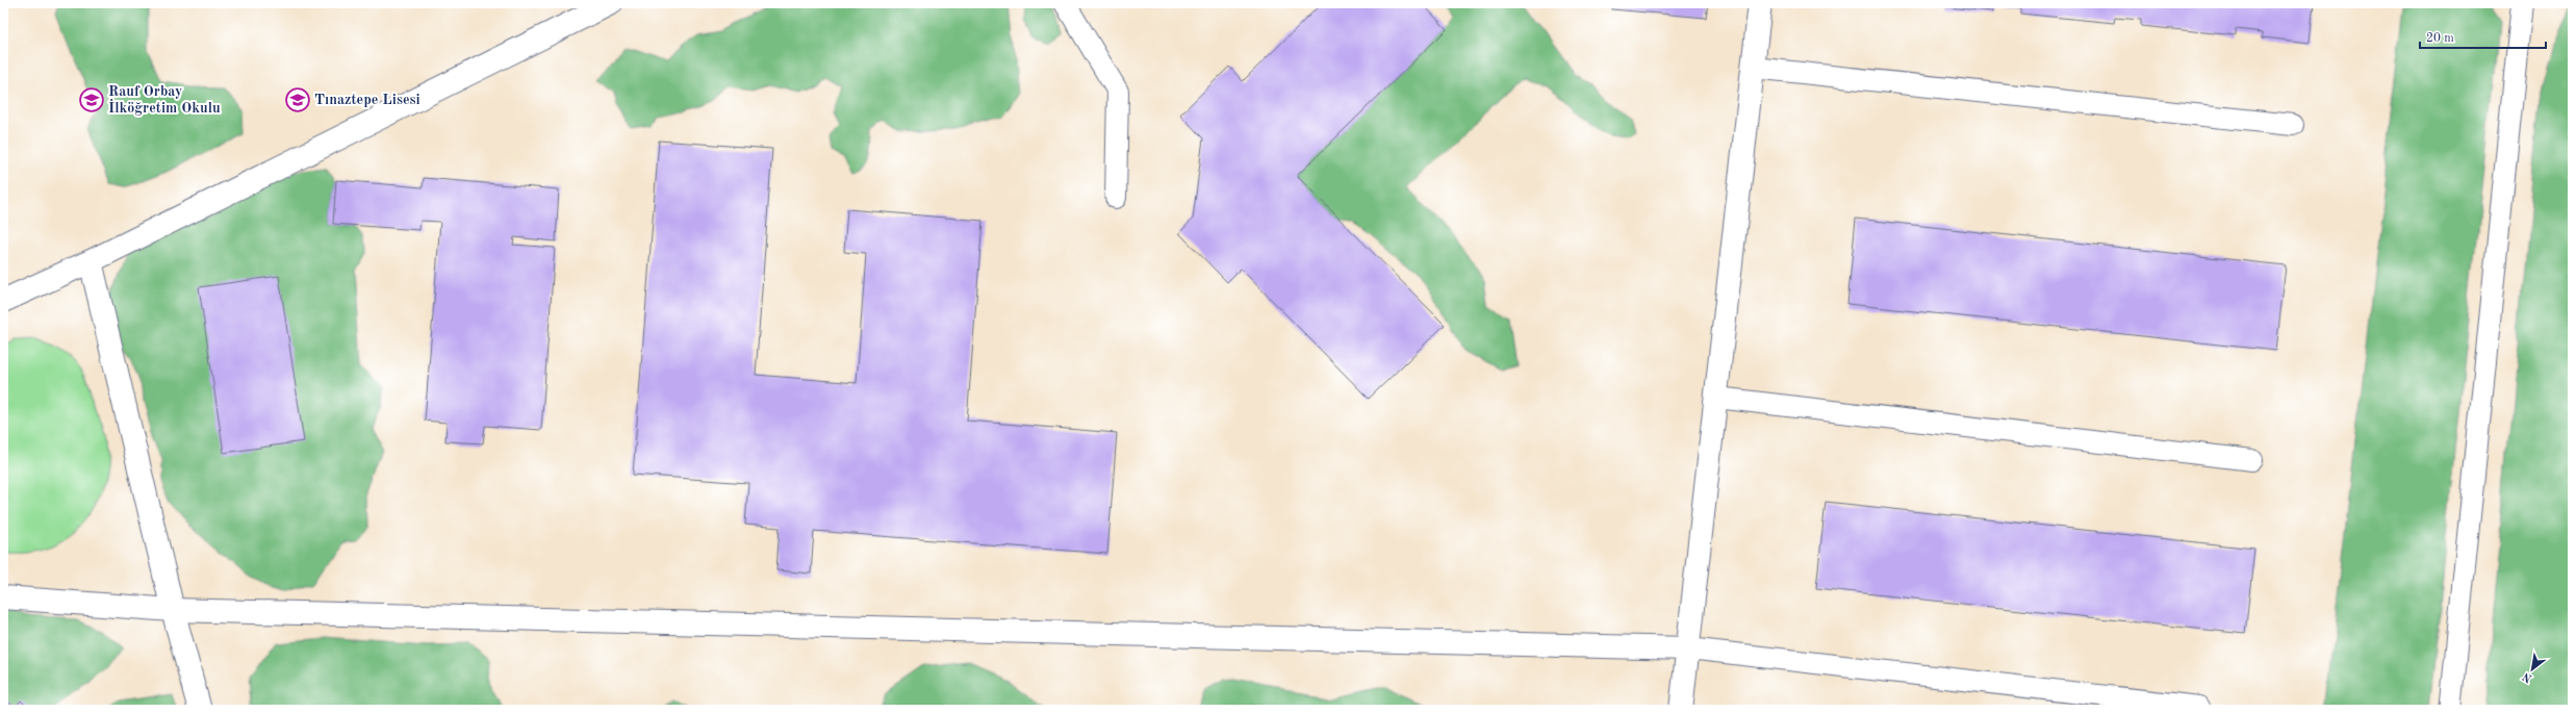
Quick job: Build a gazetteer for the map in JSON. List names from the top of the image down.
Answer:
{
  "places": {
    "school or university": ["Rauf Orbay İlköğretim Okulu", "Tınaztepe Lisesi"]
  },
  "scale_bar": "20 m",
  "north": "bottom left"
}
